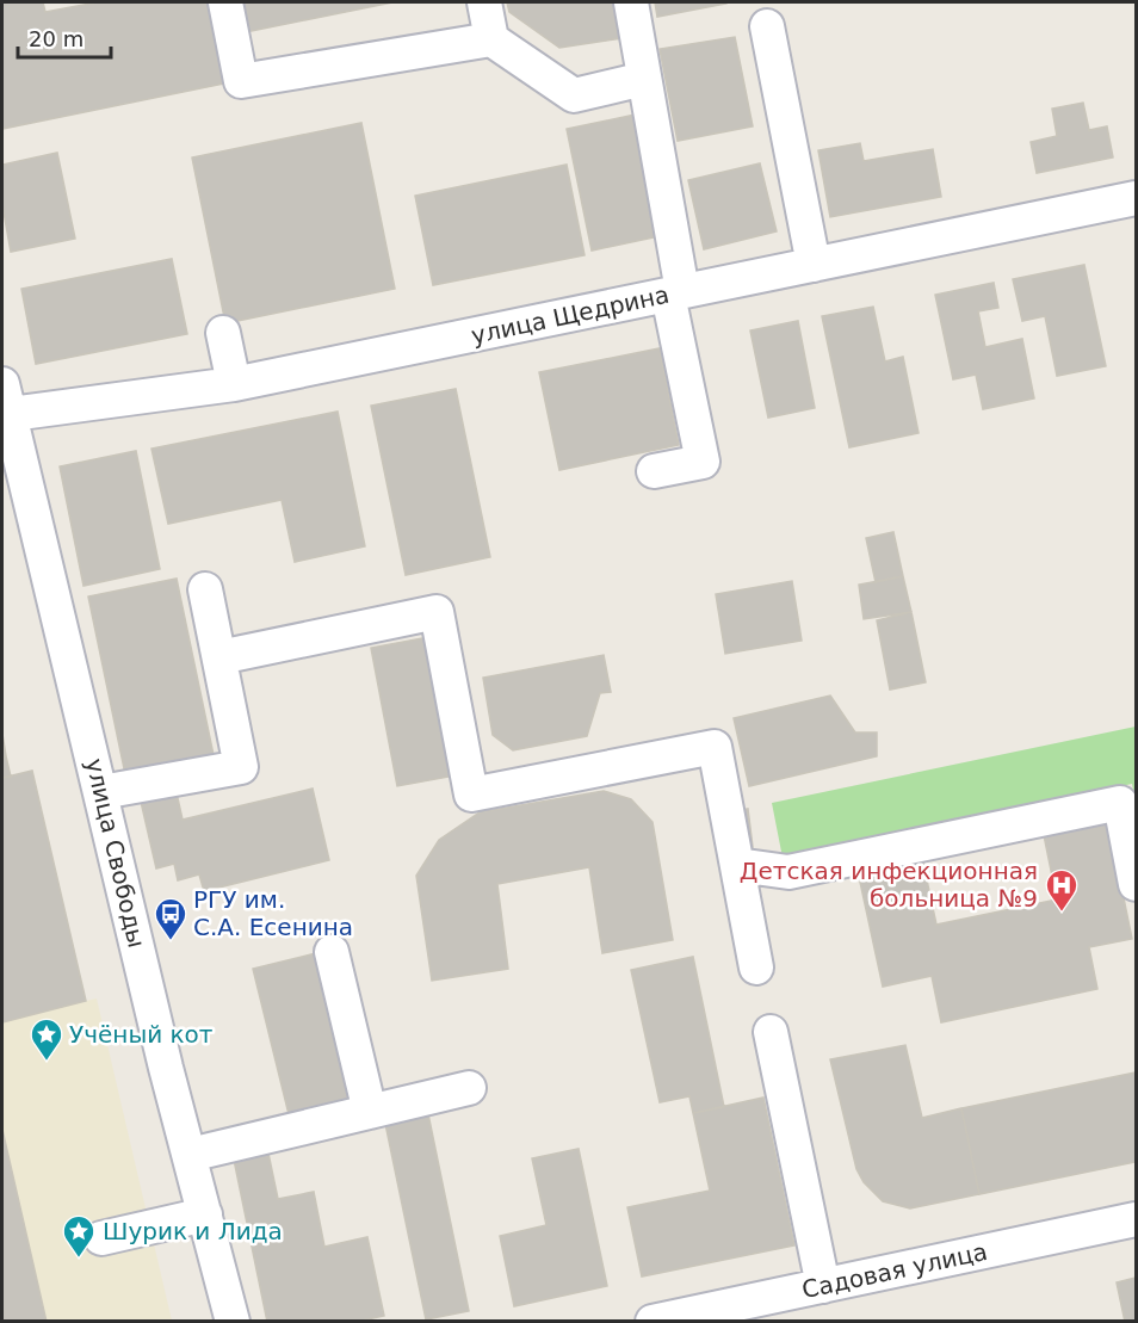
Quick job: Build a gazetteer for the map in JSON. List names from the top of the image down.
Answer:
{
  "streets": {
    "street": ["улица Щедрина", "улица Свободы", "Садовая улица"]
  },
  "crossings": [
    ["улица Щедрина", "улица Свободы"]
  ],
  "places": {
    "hospital": ["Детская инфекционная больница №9"],
    "bus stop": ["РГУ им. С.А. Есенина"],
    "place": ["Учëный кот", "Шурик и Лида"]
  },
  "scale_bar": "20 m"
}
